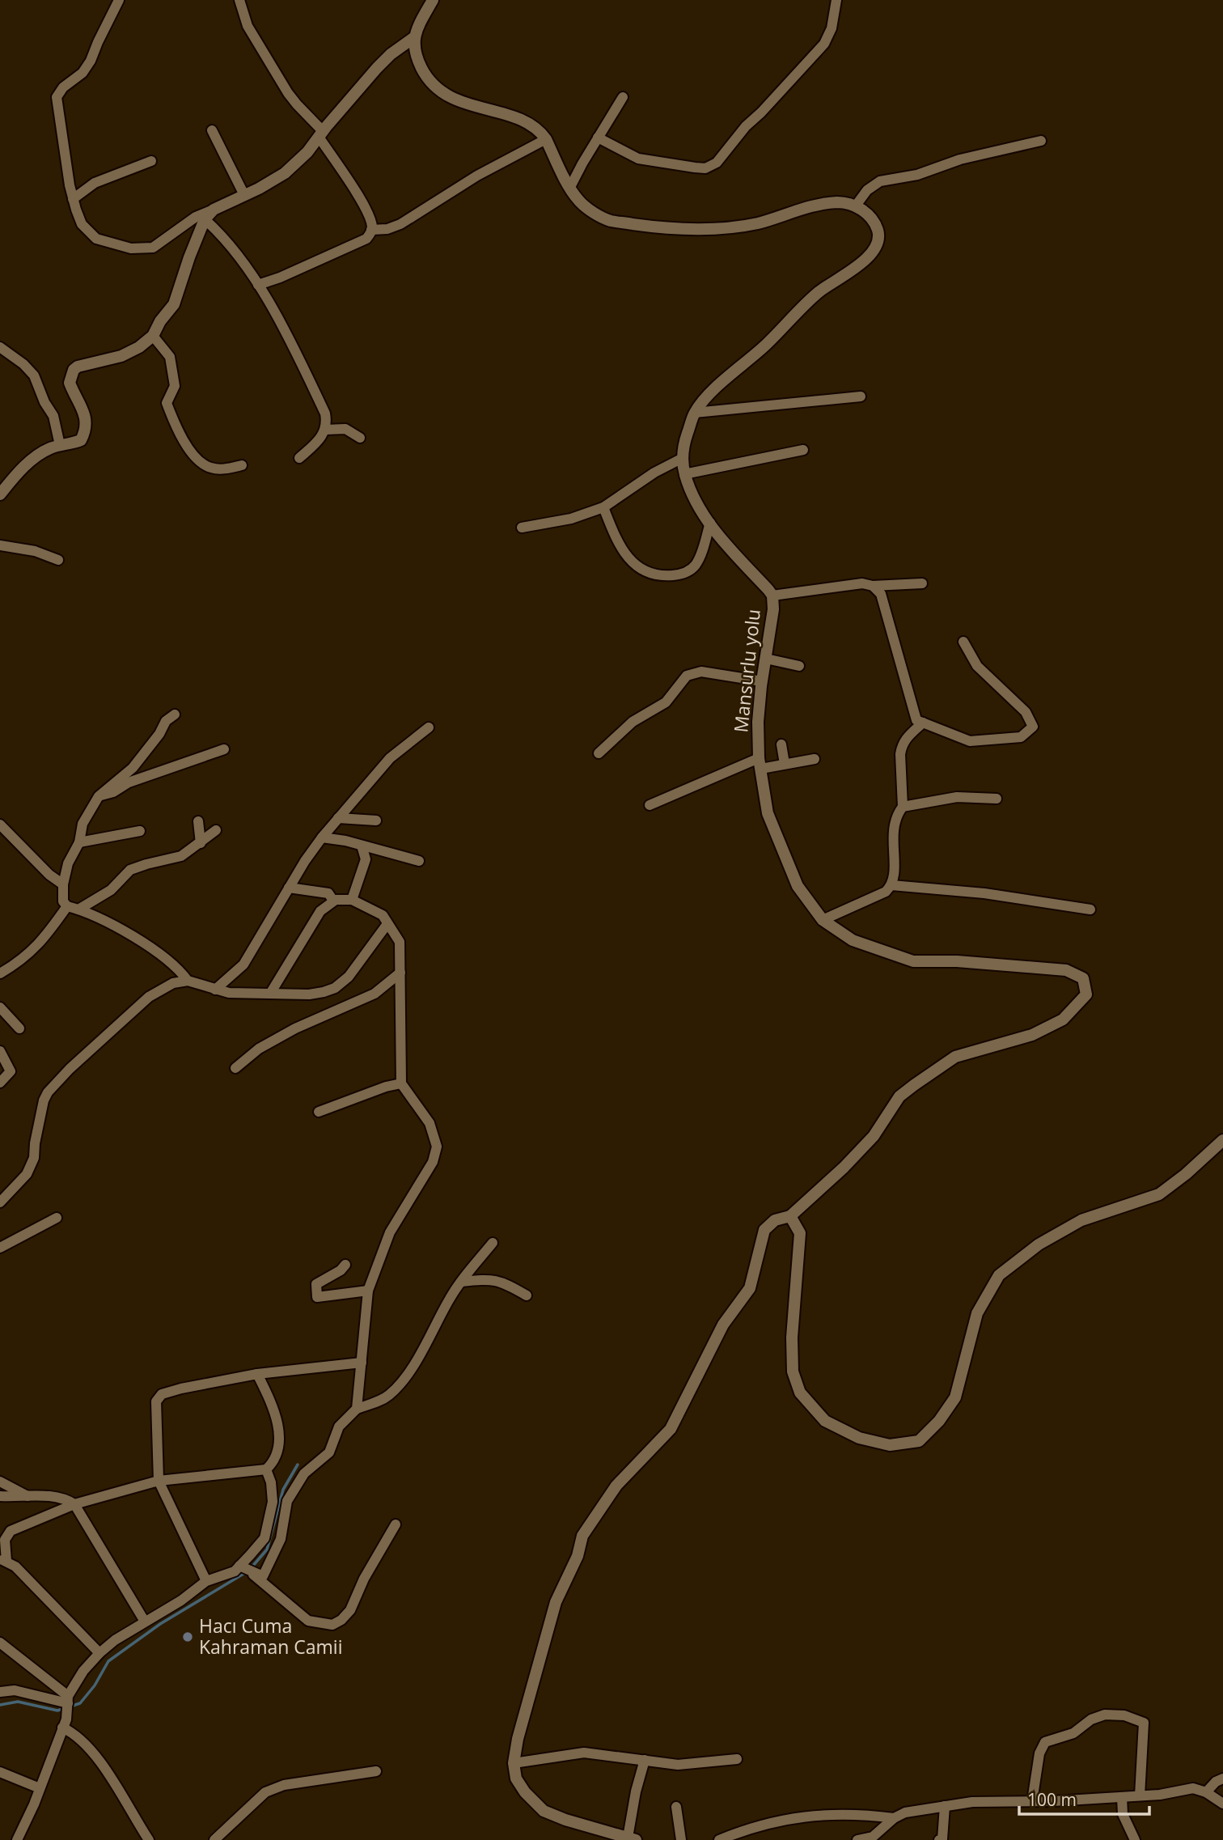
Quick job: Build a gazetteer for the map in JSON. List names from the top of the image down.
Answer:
{
  "streets": {
    "street": ["Mansurlu yolu"]
  },
  "places": ["Hacı Cuma Kahraman Camii"],
  "scale_bar": "100 m"
}
